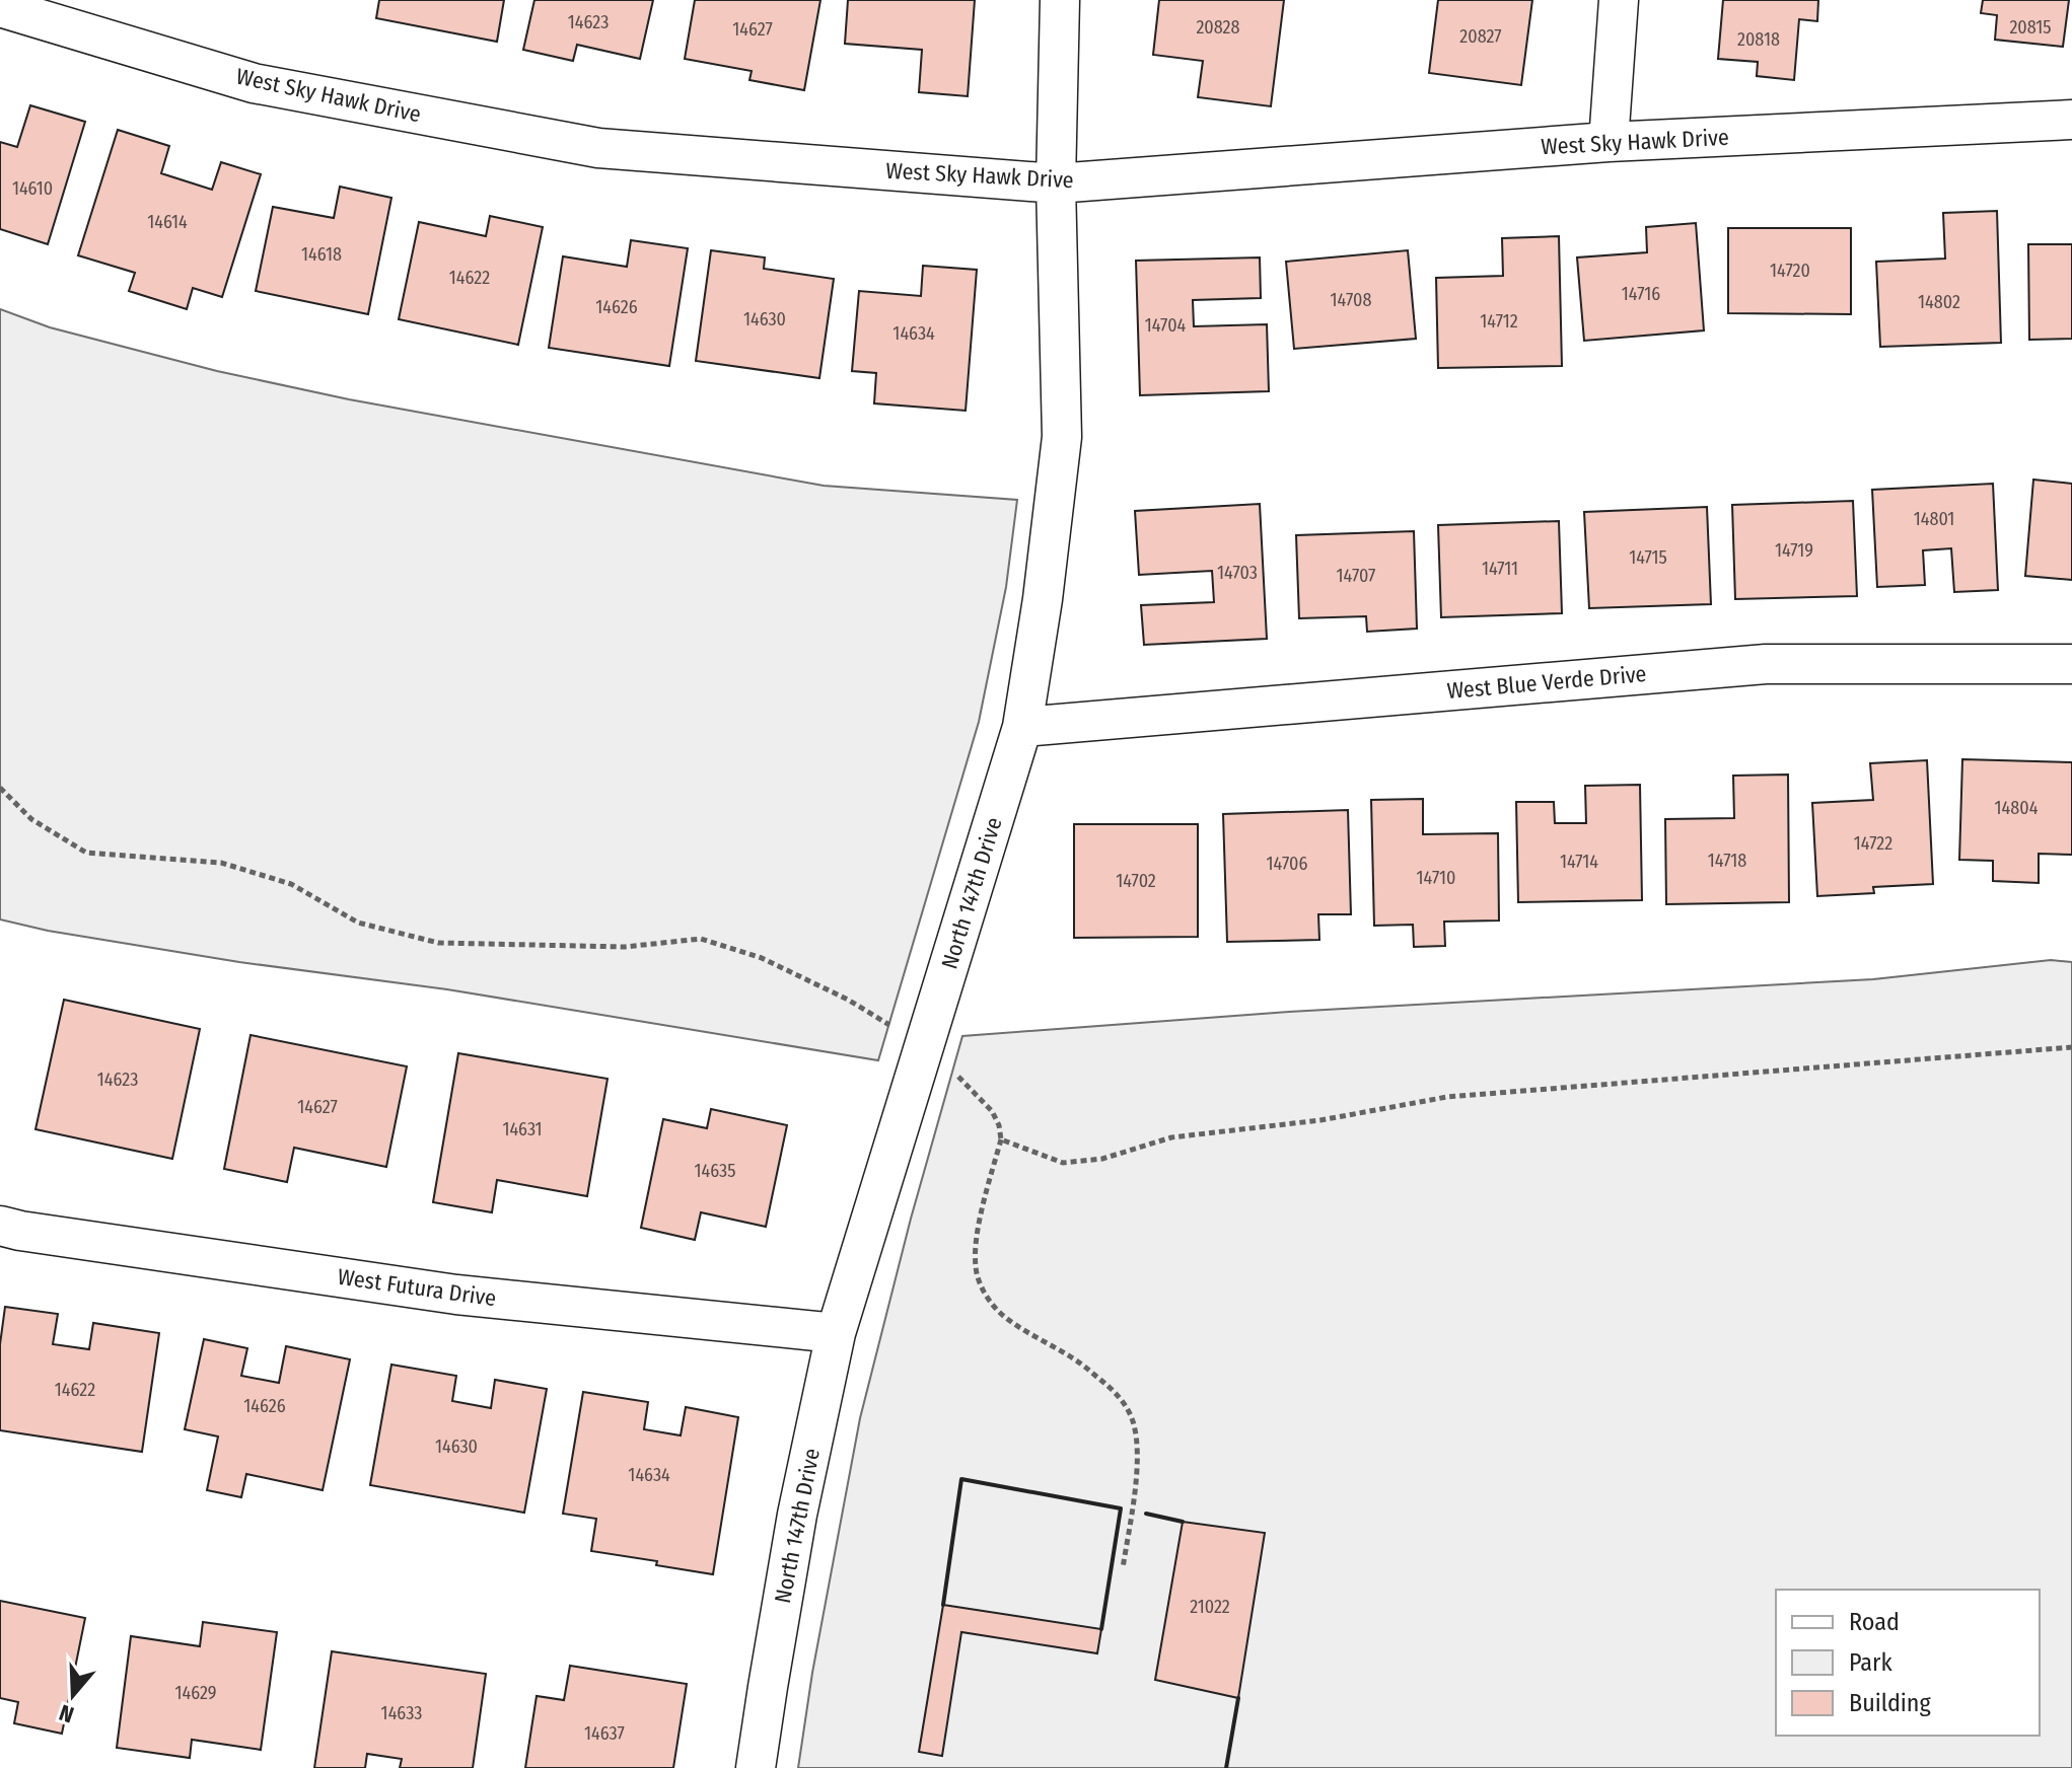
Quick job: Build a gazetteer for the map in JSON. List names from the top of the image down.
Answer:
{
  "streets": {
    "street": [
      "West Sky Hawk Drive",
      "West Blue Verde Drive",
      "North 147th Drive",
      "West Futura Drive"
    ]
  },
  "crossings": [
    ["West Sky Hawk Drive", "North 147th Drive"],
    ["West Blue Verde Drive", "North 147th Drive"],
    ["North 147th Drive", "West Futura Drive"]
  ],
  "house_numbers": [
    "14623",
    "20828",
    "20815",
    "14627",
    "20827",
    "20818",
    "14610",
    "14614",
    "14618",
    "14720",
    "14622",
    "14716",
    "14708",
    "14802",
    "14626",
    "14630",
    "14712",
    "14704",
    "14634",
    "14801",
    "14719",
    "14715",
    "14711",
    "14703",
    "14707",
    "14804",
    "14722",
    "14718",
    "14714",
    "14706",
    "14710",
    "14702",
    "14623",
    "14627",
    "14631",
    "14635",
    "14622",
    "14626",
    "14630",
    "14634",
    "21022",
    "14629",
    "14633",
    "14637"
  ],
  "legend": ["Road", "Park", "Building"],
  "north": "bottom"
}
